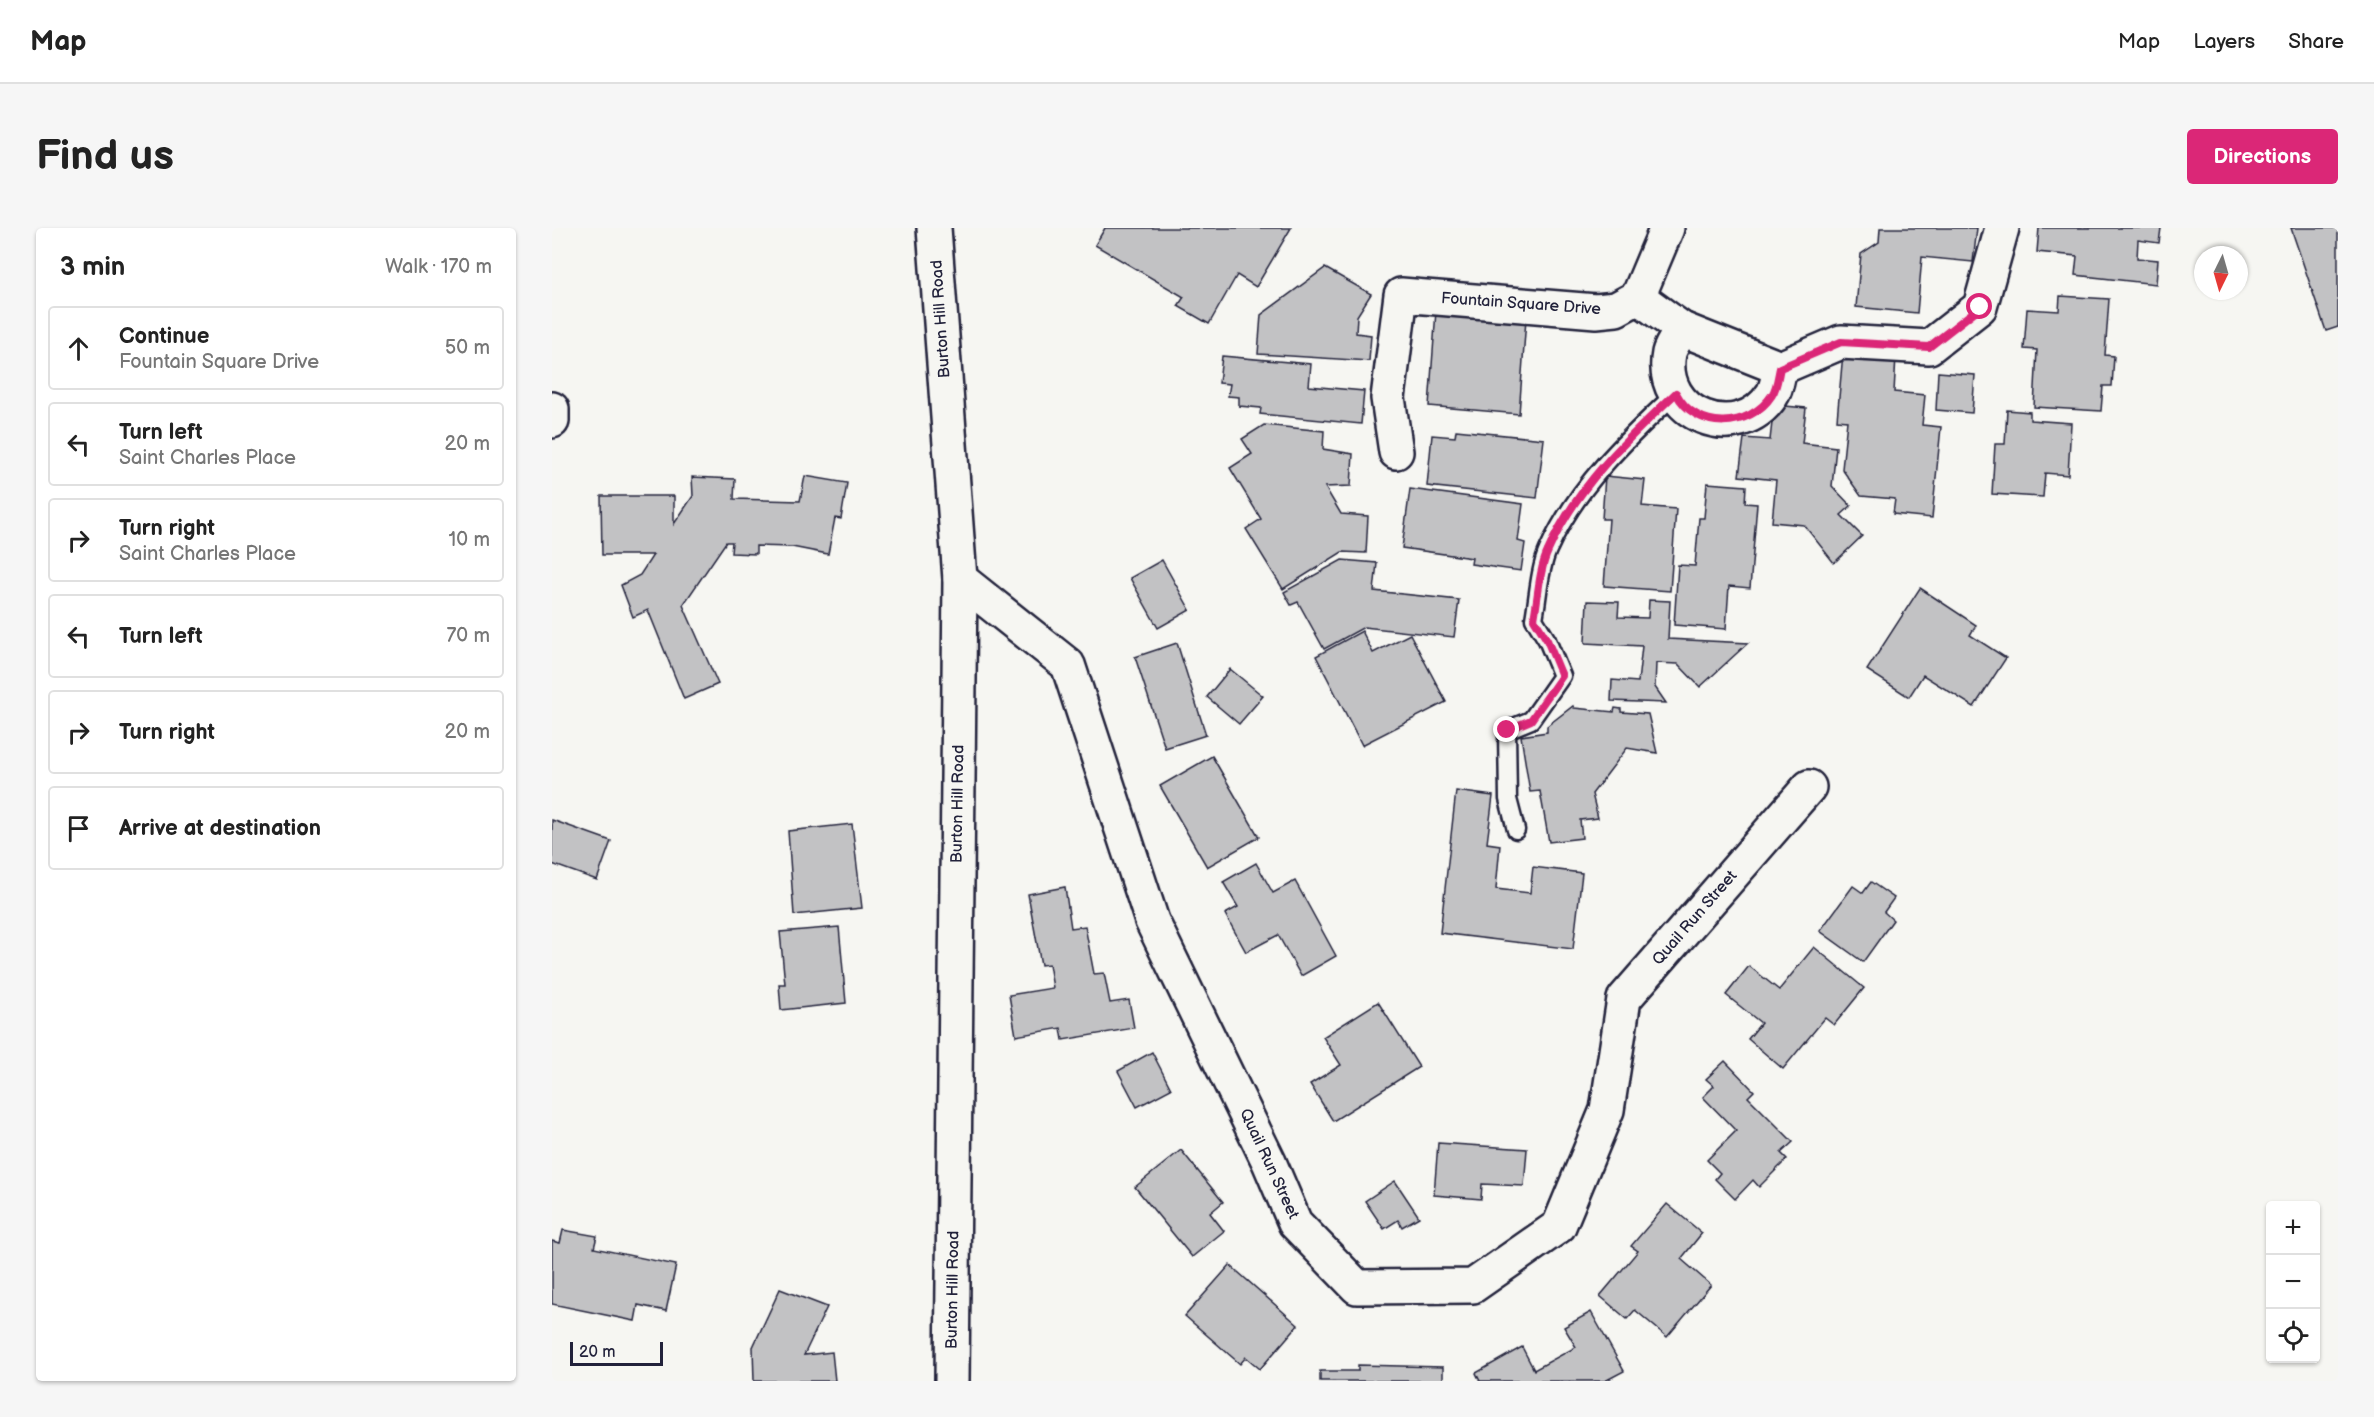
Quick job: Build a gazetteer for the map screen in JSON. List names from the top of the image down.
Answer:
{
  "streets": {
    "street": ["Fountain Square Drive", "Burton Hill Road", "Quail Run Street"]
  },
  "crossings": [
    ["Burton Hill Road", "Quail Run Street"]
  ],
  "scale_bar": "20 m",
  "north": "bottom",
  "page": {
    "header": "Map",
    "nav": ["Map", "Layers", "Share"],
    "buttons": "Directions",
    "title": "Find us",
    "heading": ["3 min", "Walk · 170 m"],
    "list": [
      ["Continue", "Fountain Square Drive", "50 m"],
      ["Turn left", "Saint Charles Place", "20 m"],
      ["Turn right", "Saint Charles Place", "10 m"],
      ["Turn left", "70 m"],
      ["Turn right", "20 m"],
      "Arrive at destination"
    ],
    "map_buttons": ["+", "−"],
    "scale": "20 m"
  }
}
